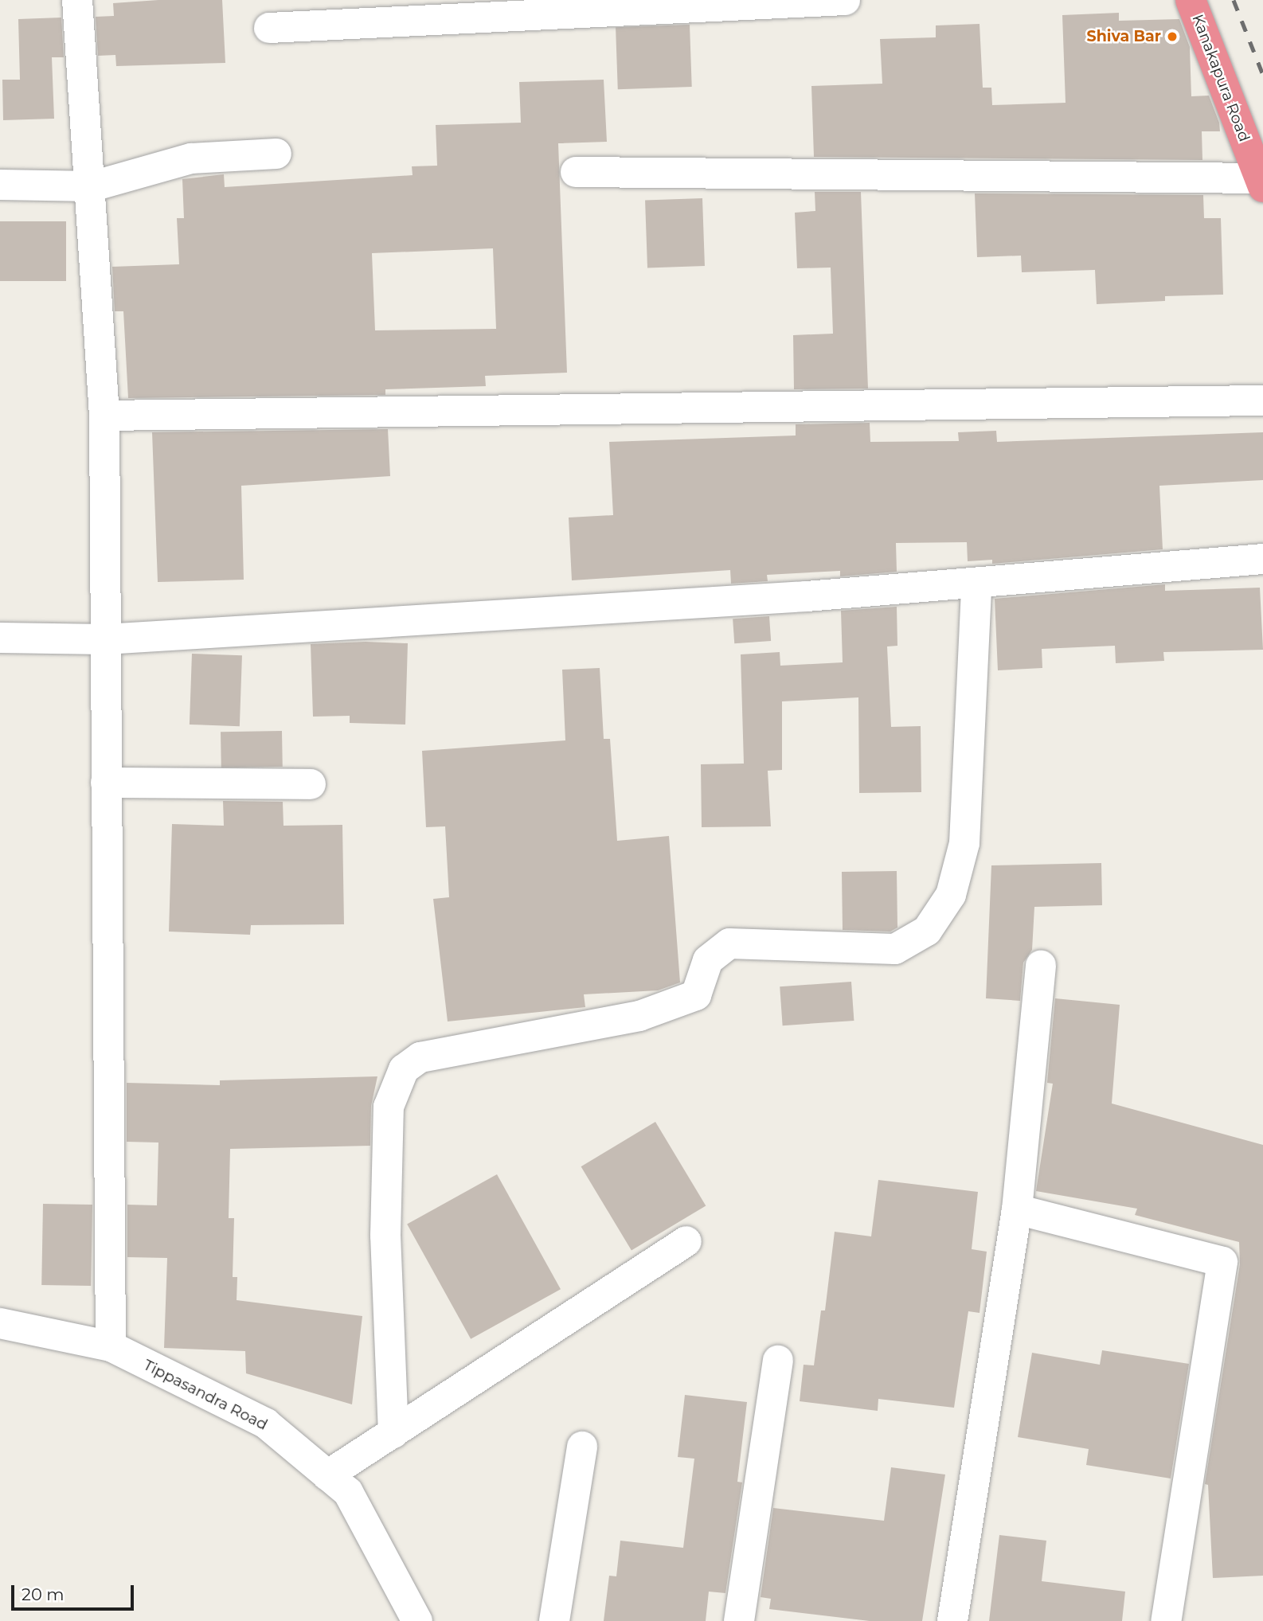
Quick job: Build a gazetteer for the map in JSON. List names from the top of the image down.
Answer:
{
  "streets": {
    "highway": ["Kanakapura Road"],
    "street": ["Tippasandra Road"]
  },
  "places": ["Shiva Bar"],
  "scale_bar": "20 m"
}
